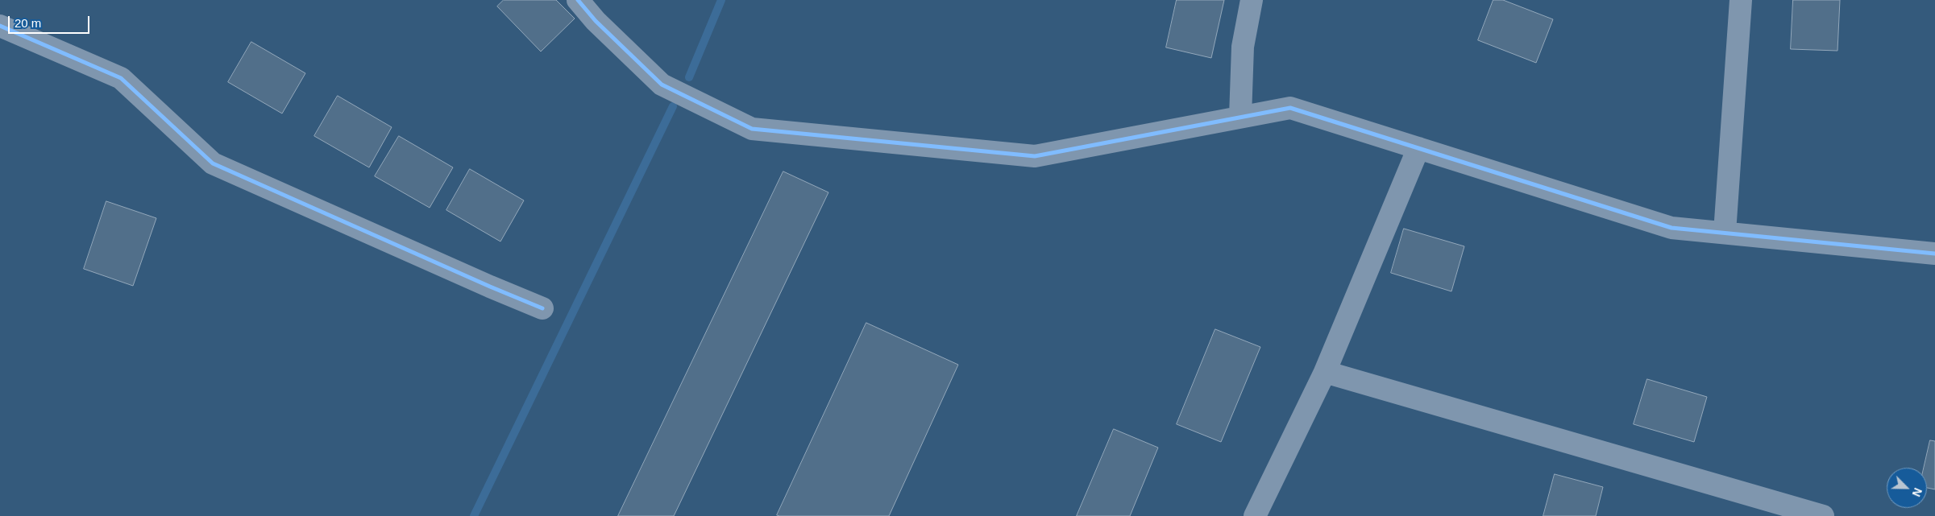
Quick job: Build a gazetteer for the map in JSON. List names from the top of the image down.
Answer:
{
  "scale_bar": "20 m",
  "north": "bottom right"
}
